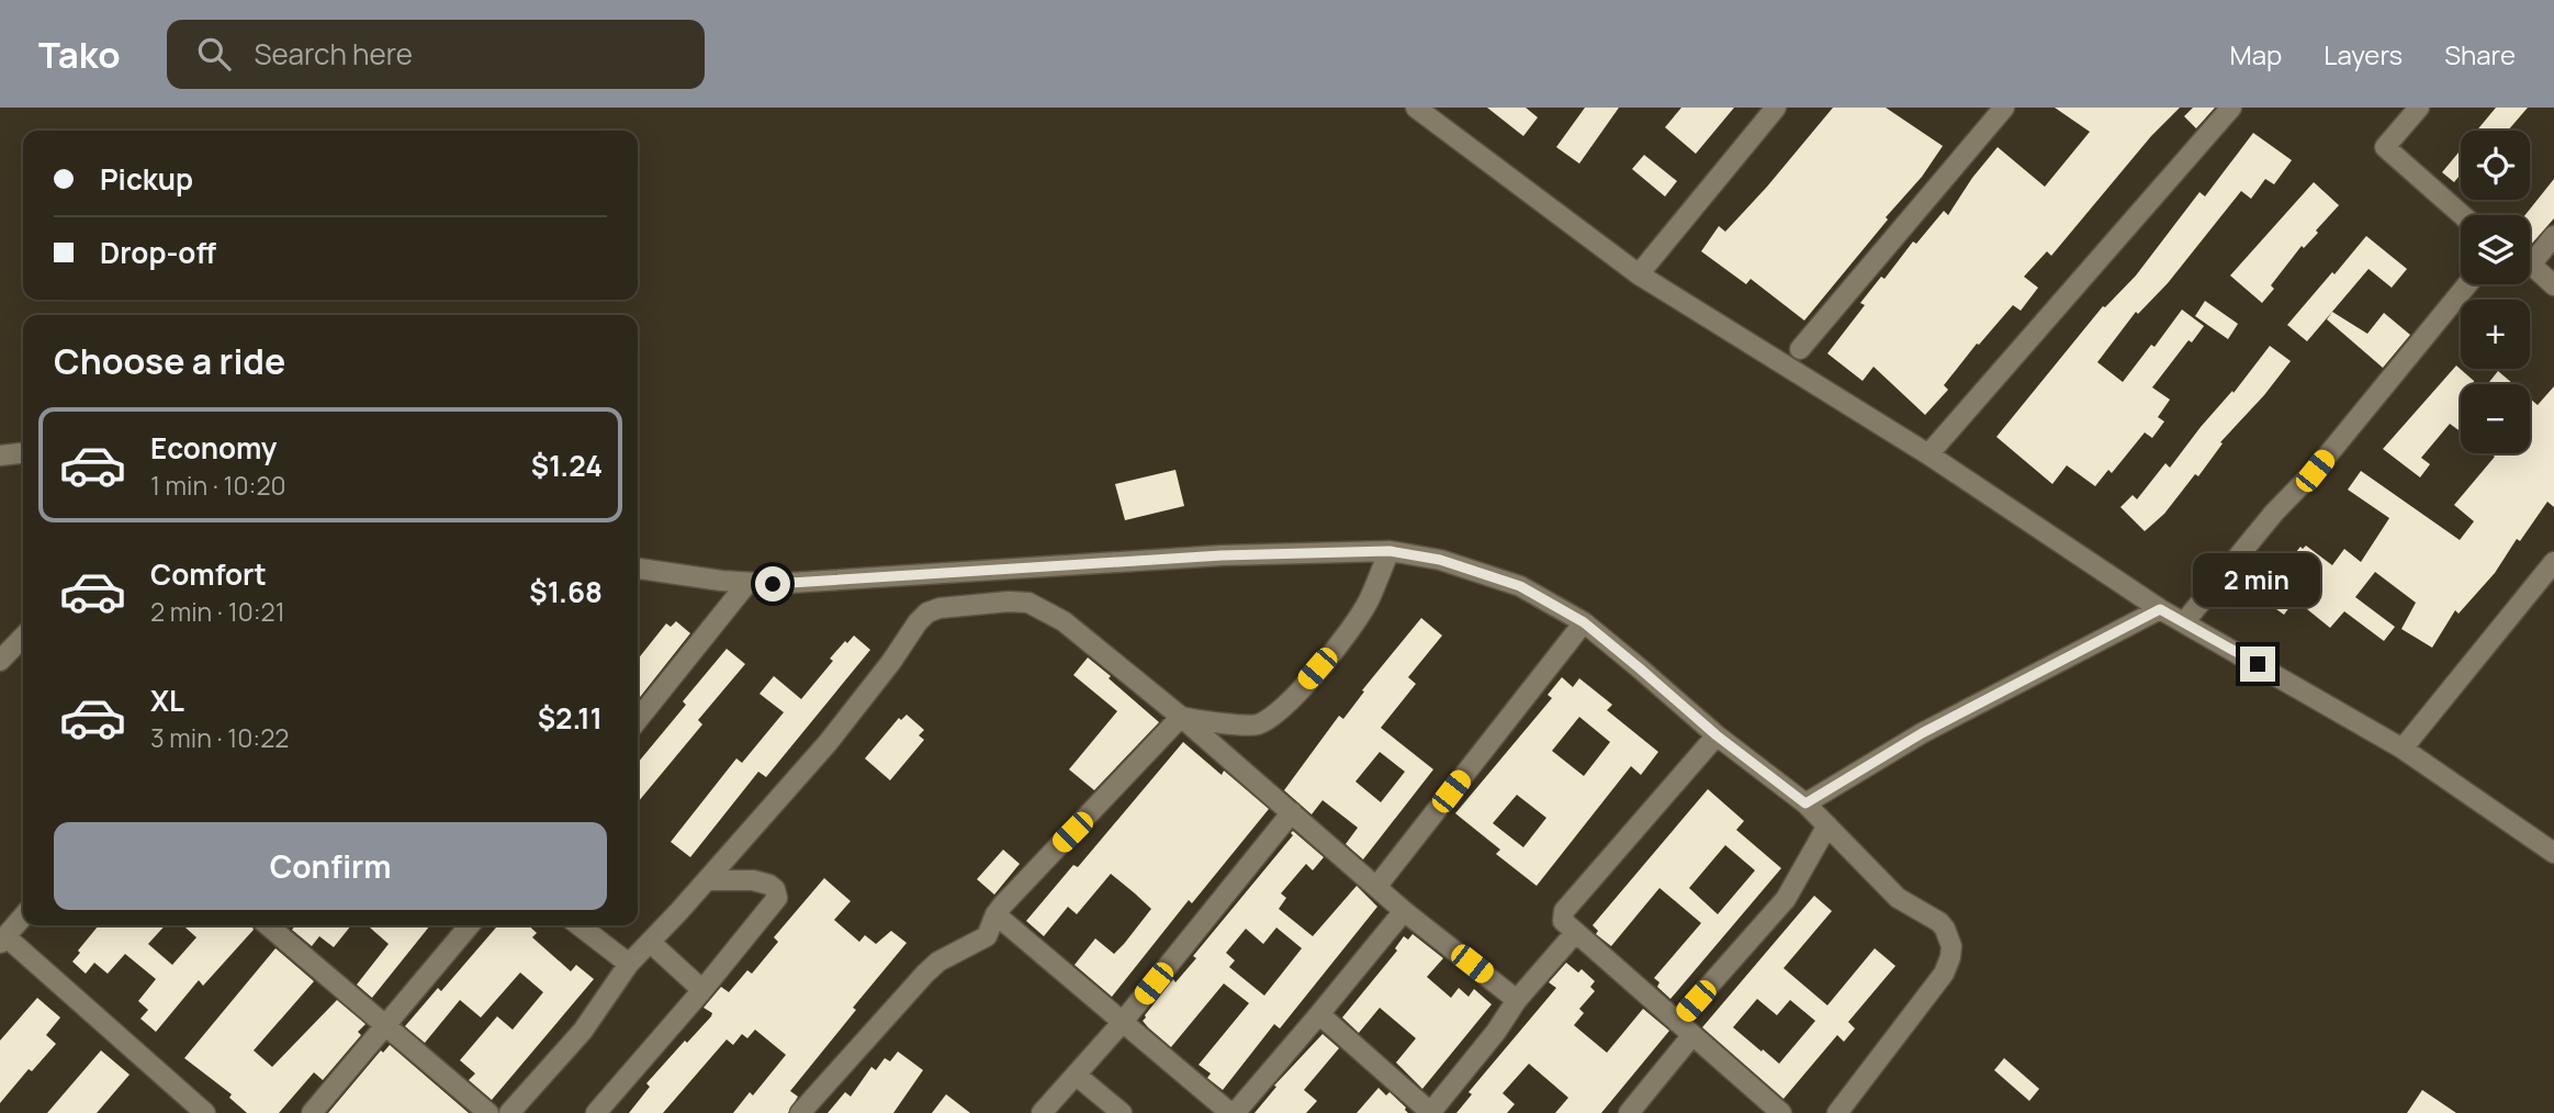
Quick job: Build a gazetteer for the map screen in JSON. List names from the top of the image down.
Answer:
{
  "page": {
    "header": "Tako",
    "search": "Search here",
    "nav": ["Map", "Layers", "Share"],
    "map_buttons": ["+", "−"],
    "banner": ["Pickup", "Drop-off"],
    "heading": "Choose a ride",
    "list": [
      {
        "name": "Economy",
        "note": "1 min · 10:20",
        "value": "$1.24"
      },
      {
        "name": "Comfort",
        "note": "2 min · 10:21",
        "value": "$1.68"
      },
      {
        "name": "XL",
        "note": "3 min · 10:22",
        "value": "$2.11"
      }
    ],
    "bubble": "2 min",
    "buttons": "Confirm"
  }
}
